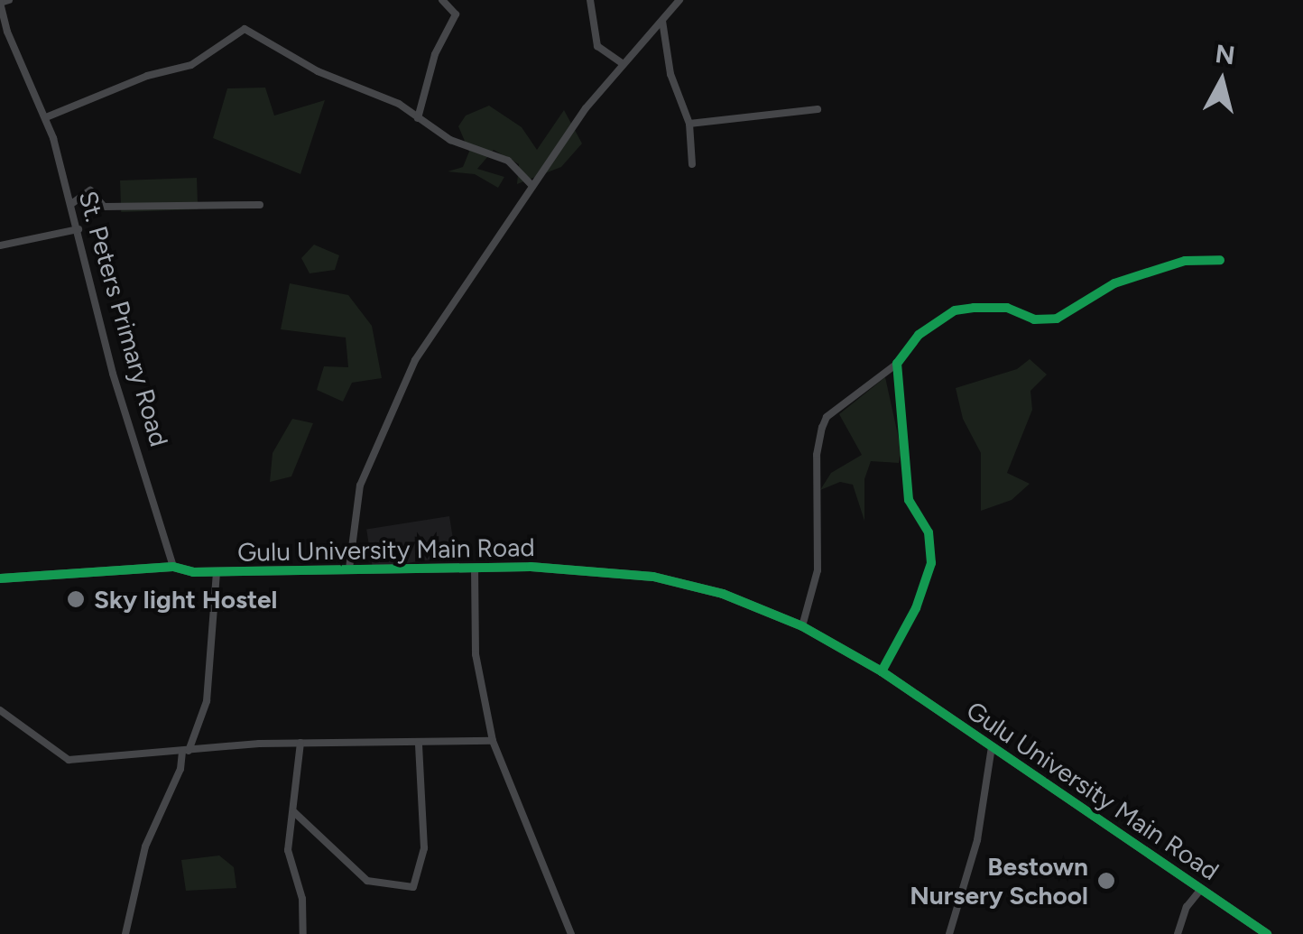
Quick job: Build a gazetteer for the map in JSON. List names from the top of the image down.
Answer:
{
  "streets": {
    "street": ["St. Peters Primary Road", "Gulu University Main Road"]
  },
  "crossings": [
    ["St. Peters Primary Road", "Gulu University Main Road"]
  ],
  "places": ["Sky light Hostel", "Bestown Nursery School"],
  "north": "top"
}
